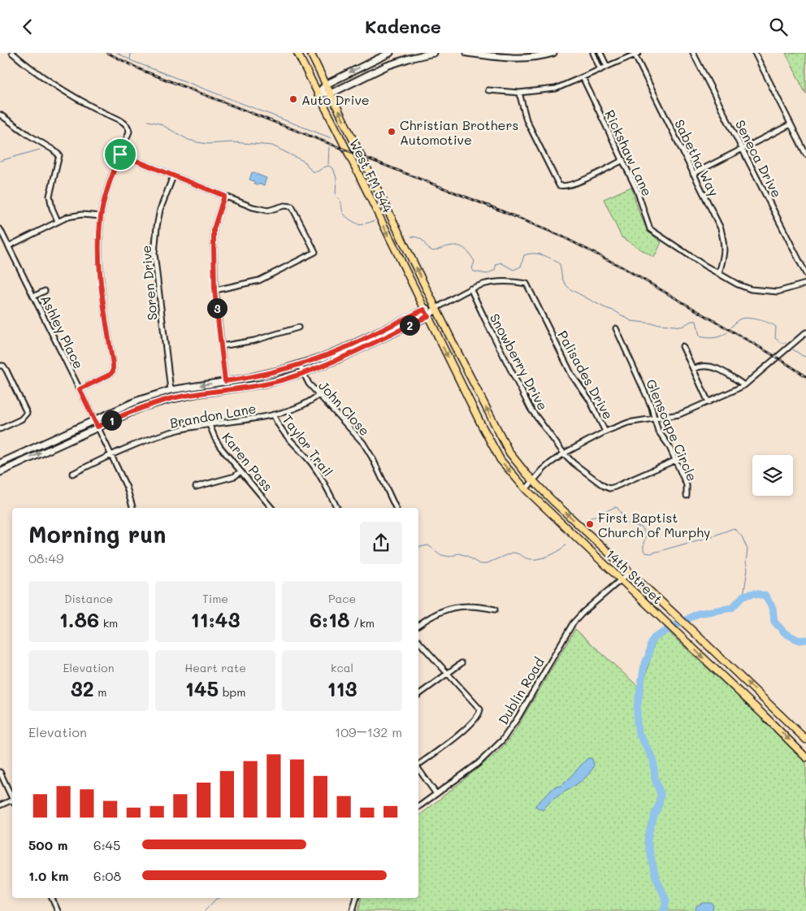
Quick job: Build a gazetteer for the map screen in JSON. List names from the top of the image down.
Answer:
{
  "streets": {
    "main road": ["West FM 544", "14th Street"],
    "street": [
      "Rickshaw Lane",
      "Sabetha Way",
      "Seneca Drive",
      "Soren Drive",
      "Ashley Place",
      "Snowberry Drive",
      "Palisades Drive",
      "John Close",
      "Brandon Lane",
      "Glenscape Circle",
      "Taylor Trail",
      "Karen Pass",
      "Dublin Road"
    ]
  },
  "crossings": [
    ["Rickshaw Lane", "Sabetha Way"],
    ["West FM 544", "14th Street"],
    ["Ashley Place", "Brandon Lane"],
    ["Snowberry Drive", "Palisades Drive"],
    ["Snowberry Drive", "Glenscape Circle"],
    ["John Close", "Brandon Lane"],
    ["Brandon Lane", "Taylor Trail"],
    ["Brandon Lane", "Karen Pass"],
    ["14th Street", "Dublin Road"]
  ],
  "places": ["Auto Drive", "Christian Brothers Automotive", "First Baptist Church of Murphy"],
  "page": {
    "header": "Kadence",
    "pins": ["3", "2", "1"],
    "heading": ["Morning run", "08:49"],
    "stats": [
      ["Distance", "1.86 km"],
      ["Time", "11:43"],
      ["Pace", "6:18 /km"],
      ["Elevation", "32 m"],
      ["Heart rate", "145 bpm"],
      ["kcal", "113"]
    ],
    "chart": ["Elevation", "109–132 m"],
    "list": [
      {
        "name": "500 m",
        "note": "6:45"
      },
      {
        "name": "1.0 km",
        "note": "6:08"
      }
    ]
  }
}
